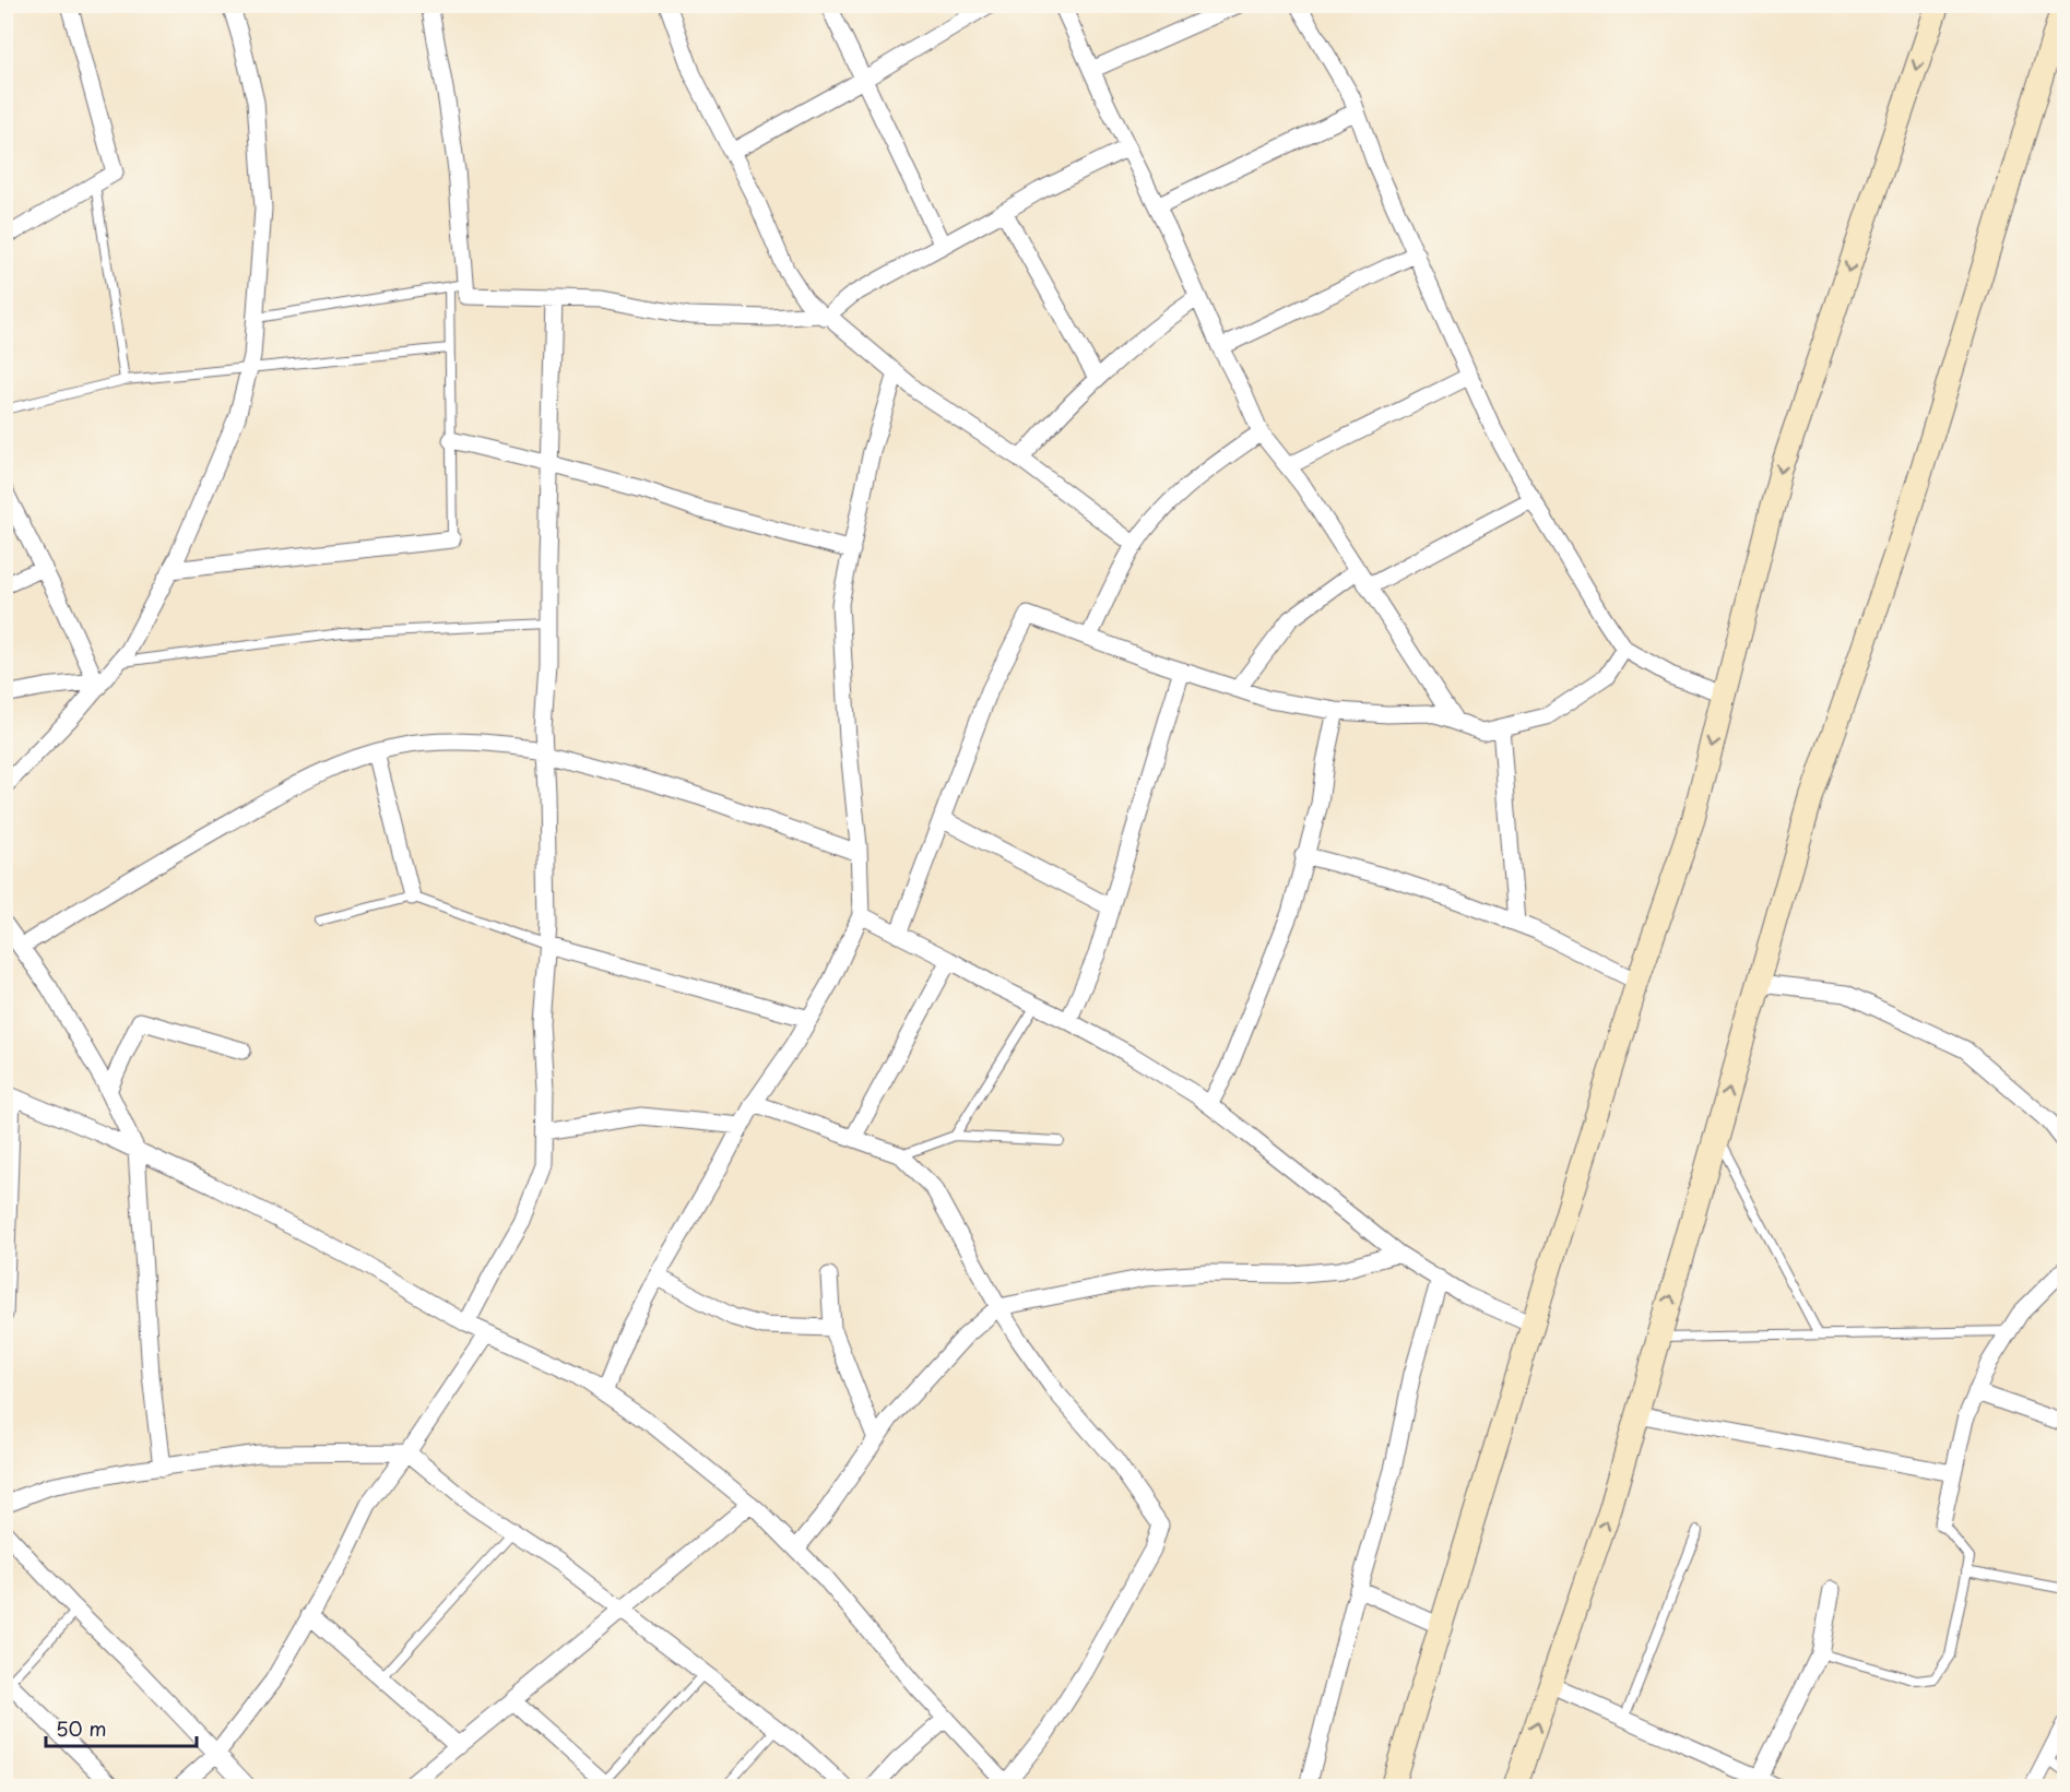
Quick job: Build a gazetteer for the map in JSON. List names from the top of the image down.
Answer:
{
  "scale_bar": "50 m"
}
